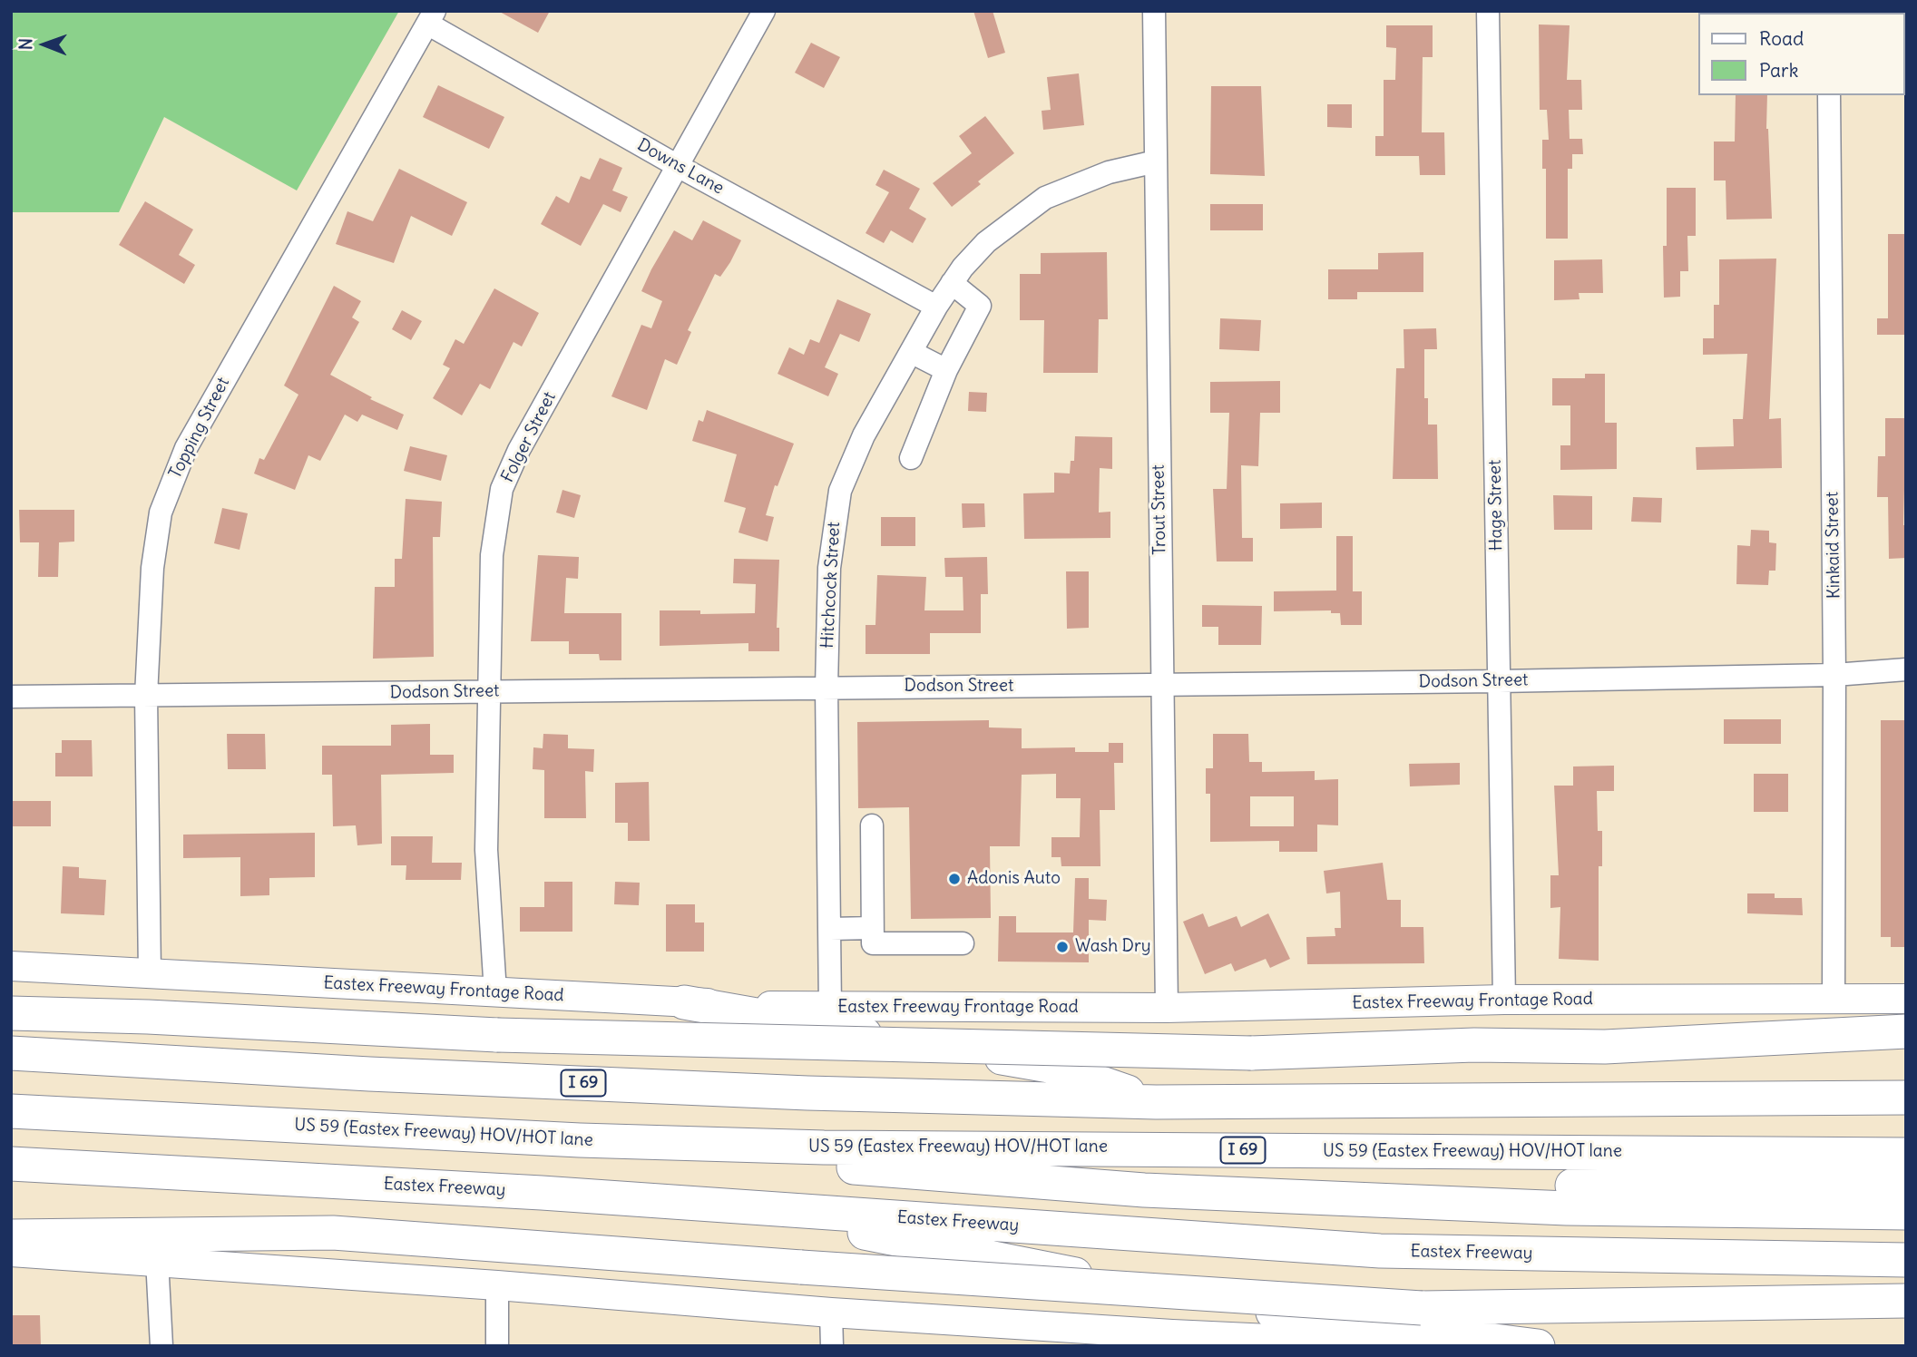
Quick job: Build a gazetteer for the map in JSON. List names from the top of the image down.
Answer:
{
  "streets": {
    "highway": ["I 69", "US 59 (Eastex Freeway) HOV/HOT lane", "Eastex Freeway"],
    "main road": ["Eastex Freeway Frontage Road"],
    "street": [
      "Downs Lane",
      "Topping Street",
      "Folger Street",
      "Hage Street",
      "Trout Street",
      "Kinkaid Street",
      "Hitchcock Street",
      "Dodson Street"
    ]
  },
  "crossings": [
    ["Downs Lane", "Topping Street"],
    ["Downs Lane", "Folger Street"],
    ["Downs Lane", "Hitchcock Street"],
    ["Topping Street", "Dodson Street"],
    ["Topping Street", "Eastex Freeway Frontage Road"],
    ["Folger Street", "Dodson Street"],
    ["Folger Street", "Eastex Freeway Frontage Road"],
    ["Hage Street", "Dodson Street"],
    ["Hage Street", "Eastex Freeway Frontage Road"],
    ["Trout Street", "Hitchcock Street"],
    ["Trout Street", "Dodson Street"],
    ["Trout Street", "Eastex Freeway Frontage Road"],
    ["Kinkaid Street", "Dodson Street"],
    ["Kinkaid Street", "Eastex Freeway Frontage Road"],
    ["Hitchcock Street", "Dodson Street"],
    ["Hitchcock Street", "Eastex Freeway Frontage Road"]
  ],
  "places": ["Adonis Auto", "Wash Dry"],
  "legend": ["Road", "Park"],
  "north": "left"
}
